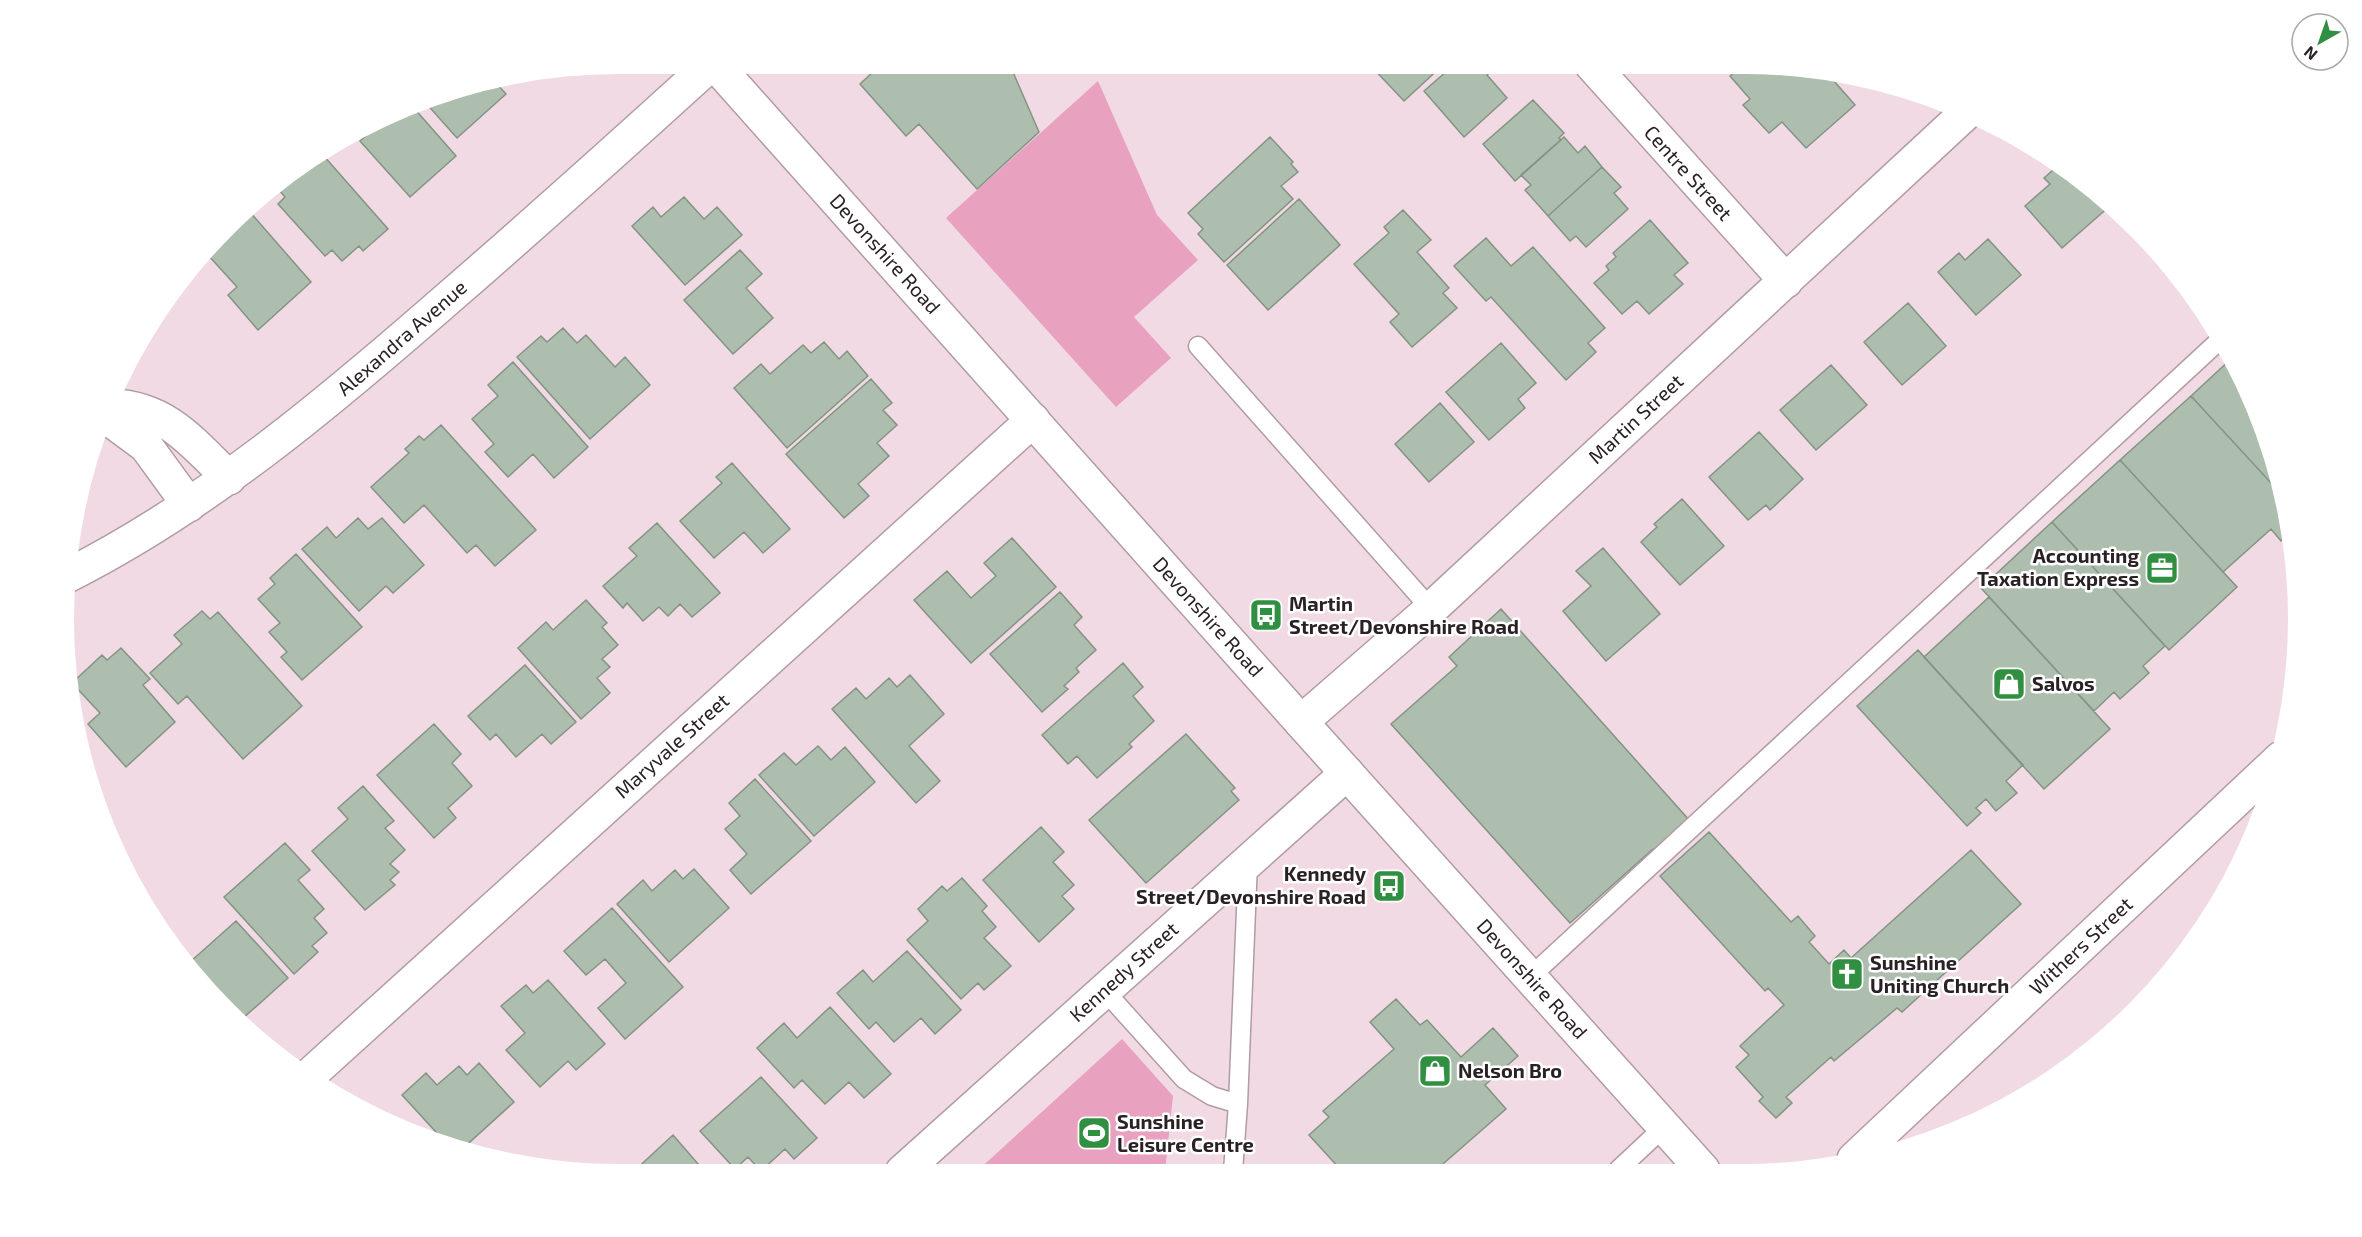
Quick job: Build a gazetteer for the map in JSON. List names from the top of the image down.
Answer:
{
  "streets": {
    "street": [
      "Centre Street",
      "Devonshire Road",
      "Alexandra Avenue",
      "Martin Street",
      "Maryvale Street",
      "Withers Street",
      "Kennedy Street"
    ]
  },
  "crossings": [
    ["Centre Street", "Martin Street"],
    ["Devonshire Road", "Martin Street"],
    ["Devonshire Road", "Maryvale Street"],
    ["Devonshire Road", "Kennedy Street"]
  ],
  "places": {
    "office": ["Accounting Taxation Express"],
    "bus stop": ["Martin Street/Devonshire Road", "Kennedy Street/Devonshire Road"],
    "shop": ["Salvos", "Nelson Bro"],
    "church": ["Sunshine Uniting Church"],
    "sports": ["Sunshine Leisure Centre"]
  },
  "north": "bottom left"
}
